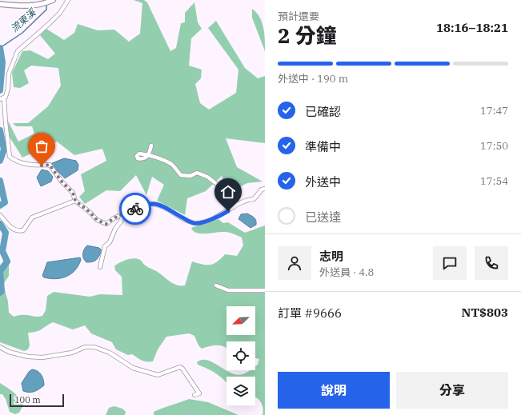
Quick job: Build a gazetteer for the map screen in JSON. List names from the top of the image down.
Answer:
{
  "water": ["流東溪"],
  "scale_bar": "100 m",
  "north": "bottom left",
  "page": {
    "heading": ["2 分鐘", "預計還要", "18:16–18:21"],
    "panel": [
      "志明",
      "外送員 · 4.8",
      "訂單 #9666",
      "NT$803"
    ],
    "bar": "外送中 · 190 m",
    "list": [
      ["已確認", "17:47"],
      ["準備中", "17:50"],
      ["外送中", "17:54"],
      "已送達"
    ],
    "buttons": ["說明", "分享"],
    "scale": "100 m"
  }
}
